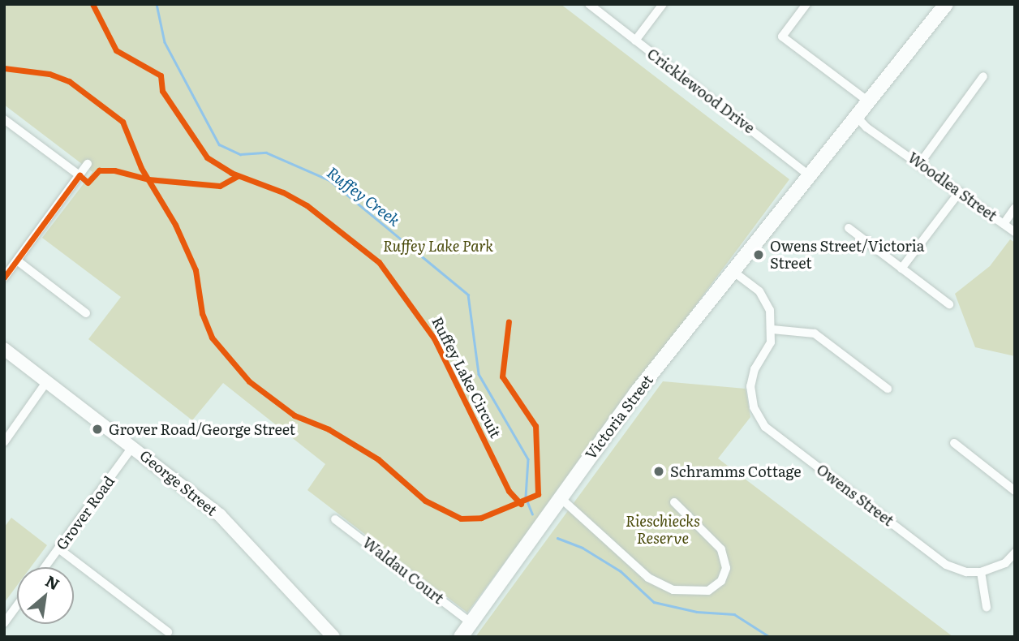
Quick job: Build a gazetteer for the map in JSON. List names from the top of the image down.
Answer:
{
  "streets": {
    "main road": ["Victoria Street", "George Street"],
    "street": [
      "Cricklewood Drive",
      "Woodlea Street",
      "Owens Street",
      "Grover Road",
      "Waldau Court"
    ],
    "cycle path": ["Ruffey Lake Circuit"]
  },
  "crossings": [
    ["Cricklewood Drive", "Victoria Street"],
    ["Woodlea Street", "Victoria Street"],
    ["Victoria Street", "Waldau Court"],
    ["George Street", "Grover Road"]
  ],
  "water": ["Ruffey Creek"],
  "parks": ["Ruffey Lake Park", "Rieschiecks Reserve"],
  "places": ["Owens Street/Victoria Street", "Grover Road/George Street", "Schramms Cottage"],
  "north": "top right"
}
